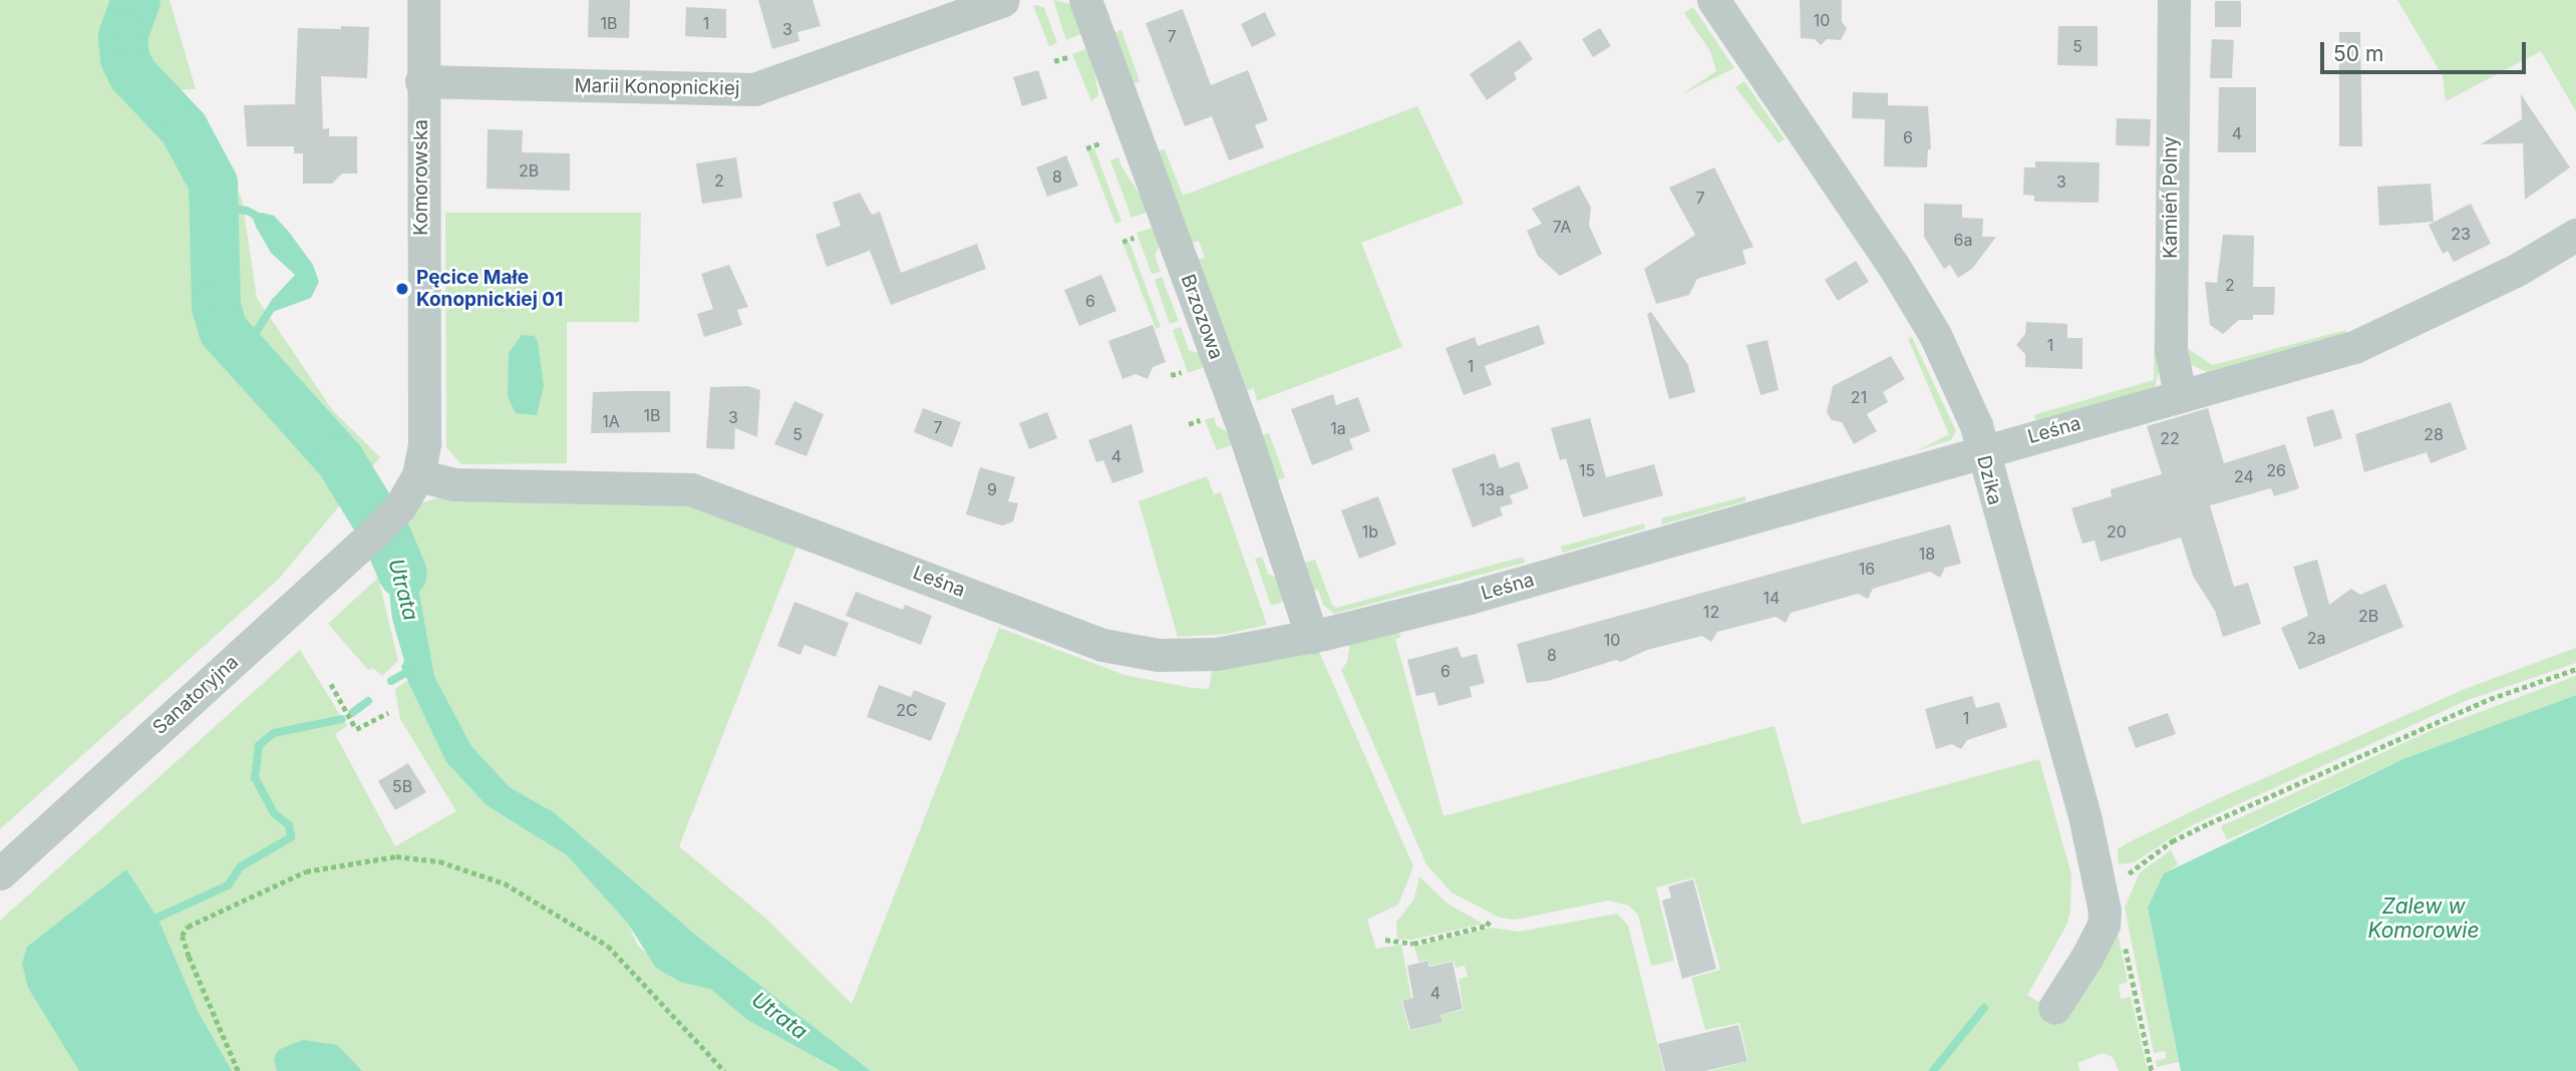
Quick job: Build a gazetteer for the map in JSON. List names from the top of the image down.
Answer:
{
  "streets": {
    "street": [
      "Marii Konopnickiej",
      "Komorowska",
      "Kamień Polny",
      "Brzozowa",
      "Leśna",
      "Dzika",
      "Sanatoryjna"
    ]
  },
  "crossings": [
    ["Marii Konopnickiej", "Komorowska"],
    ["Komorowska", "Leśna"],
    ["Komorowska", "Sanatoryjna"],
    ["Kamień Polny", "Leśna"],
    ["Brzozowa", "Leśna"],
    ["Leśna", "Dzika"]
  ],
  "water": ["Utrata", "Zalew w Komorowie"],
  "places": ["Pęcice Małe Konopnickiej 01"],
  "house_numbers": [
    "10",
    "1B",
    "1",
    "3",
    "7",
    "5",
    "4",
    "6",
    "2B",
    "8",
    "2",
    "3",
    "7",
    "7A",
    "23",
    "6a",
    "2",
    "6",
    "1",
    "1",
    "21",
    "1B",
    "3",
    "1A",
    "7",
    "1a",
    "5",
    "28",
    "22",
    "4",
    "15",
    "26",
    "24",
    "9",
    "13a",
    "1b",
    "20",
    "18",
    "16",
    "14",
    "12",
    "2B",
    "2a",
    "10",
    "8",
    "6",
    "2C",
    "1",
    "5B",
    "4"
  ],
  "scale_bar": "50 m"
}
